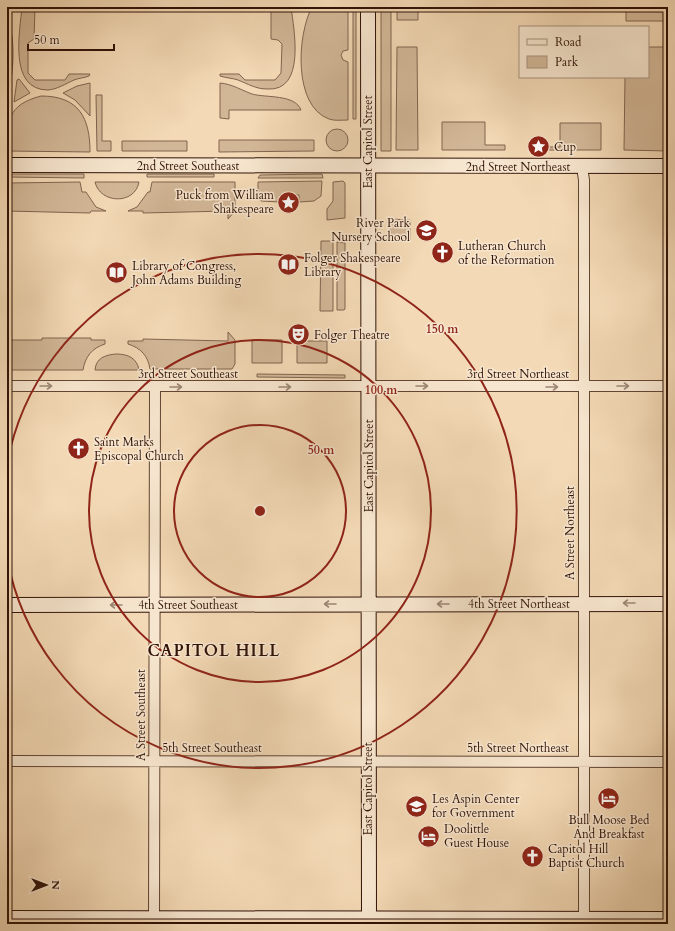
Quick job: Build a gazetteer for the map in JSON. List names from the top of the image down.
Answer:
{
  "streets": {
    "main road": [
      "East Capitol Street",
      "2nd Street Southeast",
      "2nd Street Northeast",
      "4th Street Northeast",
      "4th Street Southeast"
    ],
    "street": [
      "3rd Street Southeast",
      "3rd Street Northeast",
      "A Street Northeast",
      "A Street Southeast",
      "5th Street Southeast",
      "5th Street Northeast"
    ]
  },
  "crossings": [
    ["East Capitol Street", "2nd Street Southeast"],
    ["East Capitol Street", "2nd Street Northeast"],
    ["East Capitol Street", "3rd Street Southeast"],
    ["East Capitol Street", "3rd Street Northeast"],
    ["East Capitol Street", "4th Street Northeast"],
    ["East Capitol Street", "4th Street Southeast"],
    ["East Capitol Street", "5th Street Southeast"],
    ["East Capitol Street", "5th Street Northeast"],
    ["2nd Street Southeast", "2nd Street Northeast"],
    ["2nd Street Northeast", "A Street Northeast"],
    ["3rd Street Southeast", "3rd Street Northeast"],
    ["3rd Street Southeast", "A Street Southeast"],
    ["3rd Street Northeast", "A Street Northeast"],
    ["A Street Northeast", "4th Street Northeast"],
    ["A Street Northeast", "5th Street Northeast"],
    ["4th Street Northeast", "4th Street Southeast"],
    ["4th Street Southeast", "A Street Southeast"],
    ["A Street Southeast", "5th Street Southeast"],
    ["5th Street Southeast", "5th Street Northeast"]
  ],
  "one_way": [
    "3rd Street Southeast",
    "3rd Street Northeast",
    "4th Street Northeast",
    "4th Street Southeast"
  ],
  "districts": ["CAPITOL HILL"],
  "places": {
    "place": ["Cup", "Puck from William Shakespeare"],
    "school or university": ["River Park Nursery School", "Les Aspin Center for Government"],
    "church": ["Lutheran Church of the Reformation", "Saint Marks Episcopal Church", "Capitol Hill Baptist Church"],
    "library": ["Folger Shakespeare Library", "Library of Congress, John Adams Building"],
    "theatre": ["Folger Theatre"],
    "hotel": ["Bull Moose Bed And Breakfast", "Doolittle Guest House"]
  },
  "legend": ["Road", "Park"],
  "scale_bar": "50 m",
  "north": "right",
  "rings": ["150 m", "100 m", "50 m"]
}
